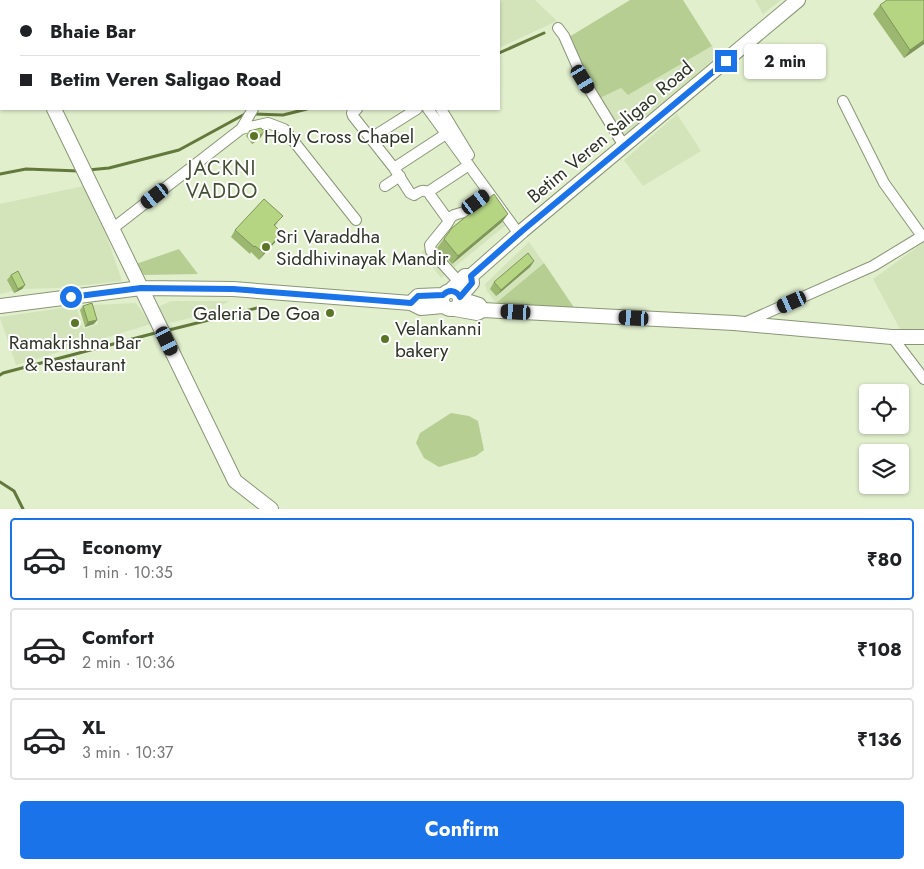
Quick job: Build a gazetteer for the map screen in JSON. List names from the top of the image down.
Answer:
{
  "streets": {
    "main road": ["Betim Veren Saligao Road"]
  },
  "districts": ["JACKNI VADDO"],
  "places": [
    "Holy Cross Chapel",
    "Sri Varaddha Siddhivinayak Mandir",
    "Galeria De Goa",
    "Ramakrishna Bar & Restaurant",
    "Velankanni bakery"
  ],
  "page": {
    "banner": ["Bhaie Bar", "Betim Veren Saligao Road"],
    "bubble": "2 min",
    "list": [
      {
        "name": "Economy",
        "note": "1 min · 10:35",
        "value": "₹80"
      },
      {
        "name": "Comfort",
        "note": "2 min · 10:36",
        "value": "₹108"
      },
      {
        "name": "XL",
        "note": "3 min · 10:37",
        "value": "₹136"
      }
    ],
    "buttons": "Confirm"
  }
}
